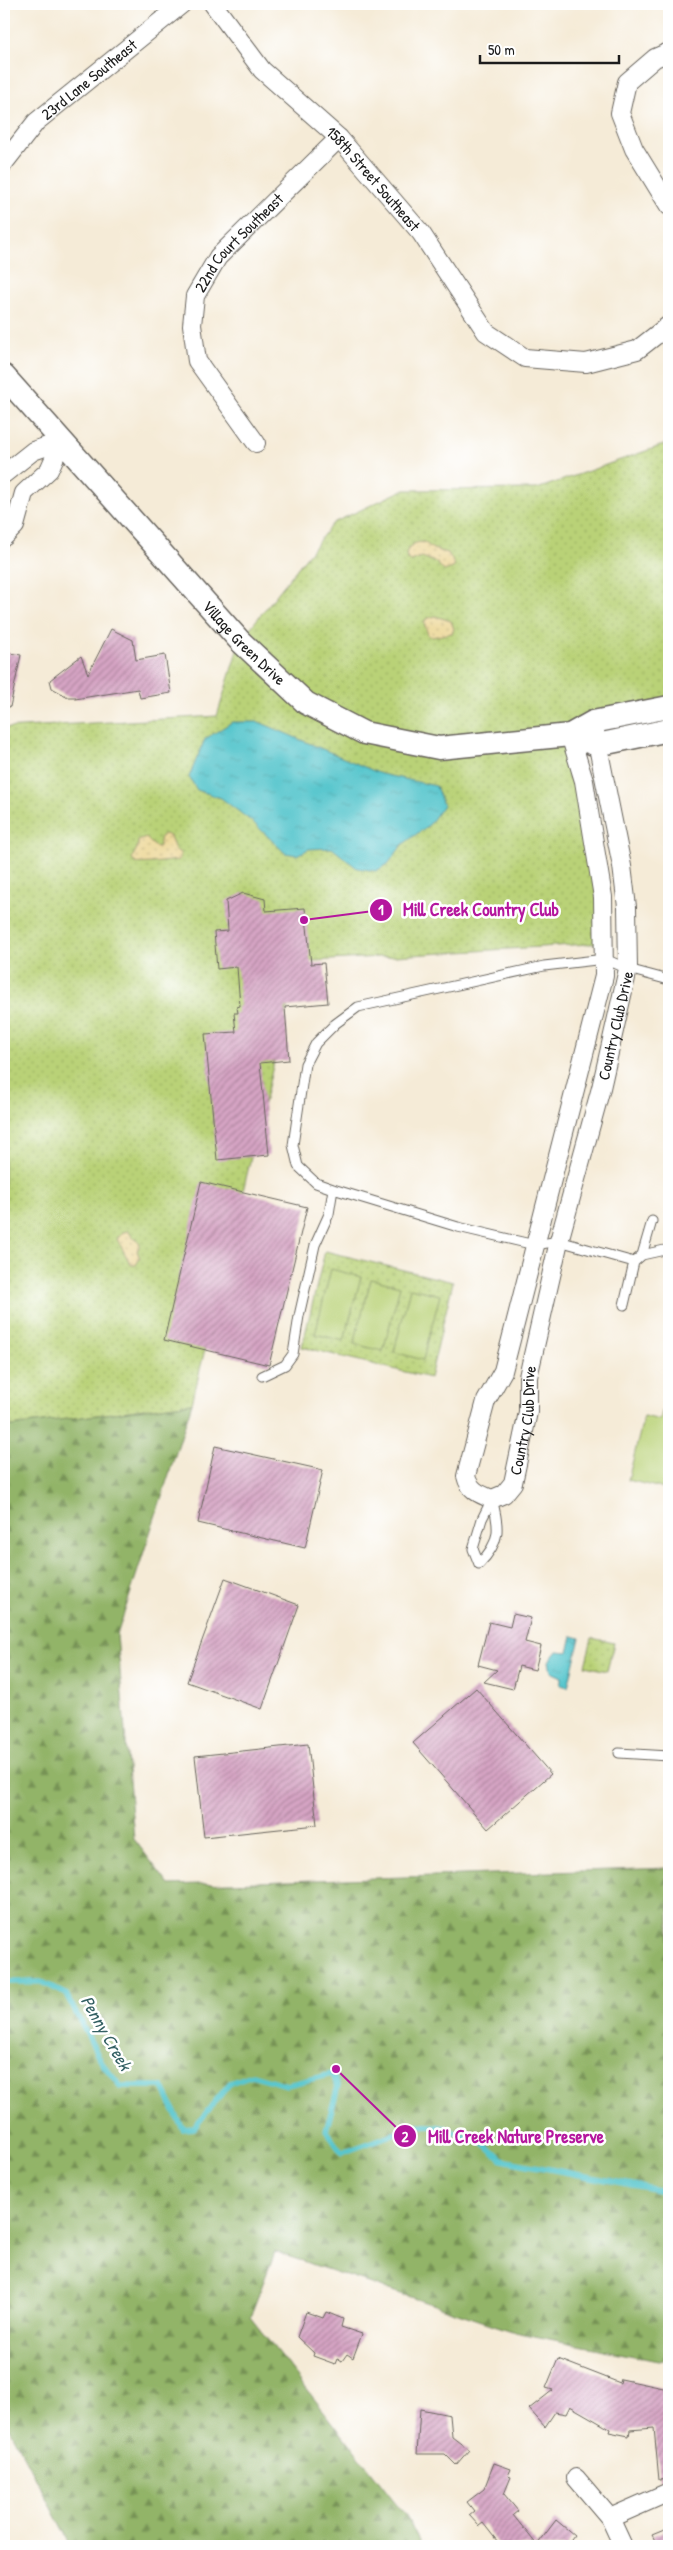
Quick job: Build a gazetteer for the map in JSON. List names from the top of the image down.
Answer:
{
  "streets": {
    "street": [
      "23rd Lane Southeast",
      "158th Street Southeast",
      "22nd Court Southeast",
      "Village Green Drive",
      "Country Club Drive"
    ]
  },
  "crossings": [
    ["158th Street Southeast", "22nd Court Southeast"],
    ["Village Green Drive", "Country Club Drive"]
  ],
  "water": ["Penny Creek"],
  "places": ["Mill Creek Country Club", "Mill Creek Nature Preserve"],
  "scale_bar": "50 m"
}
